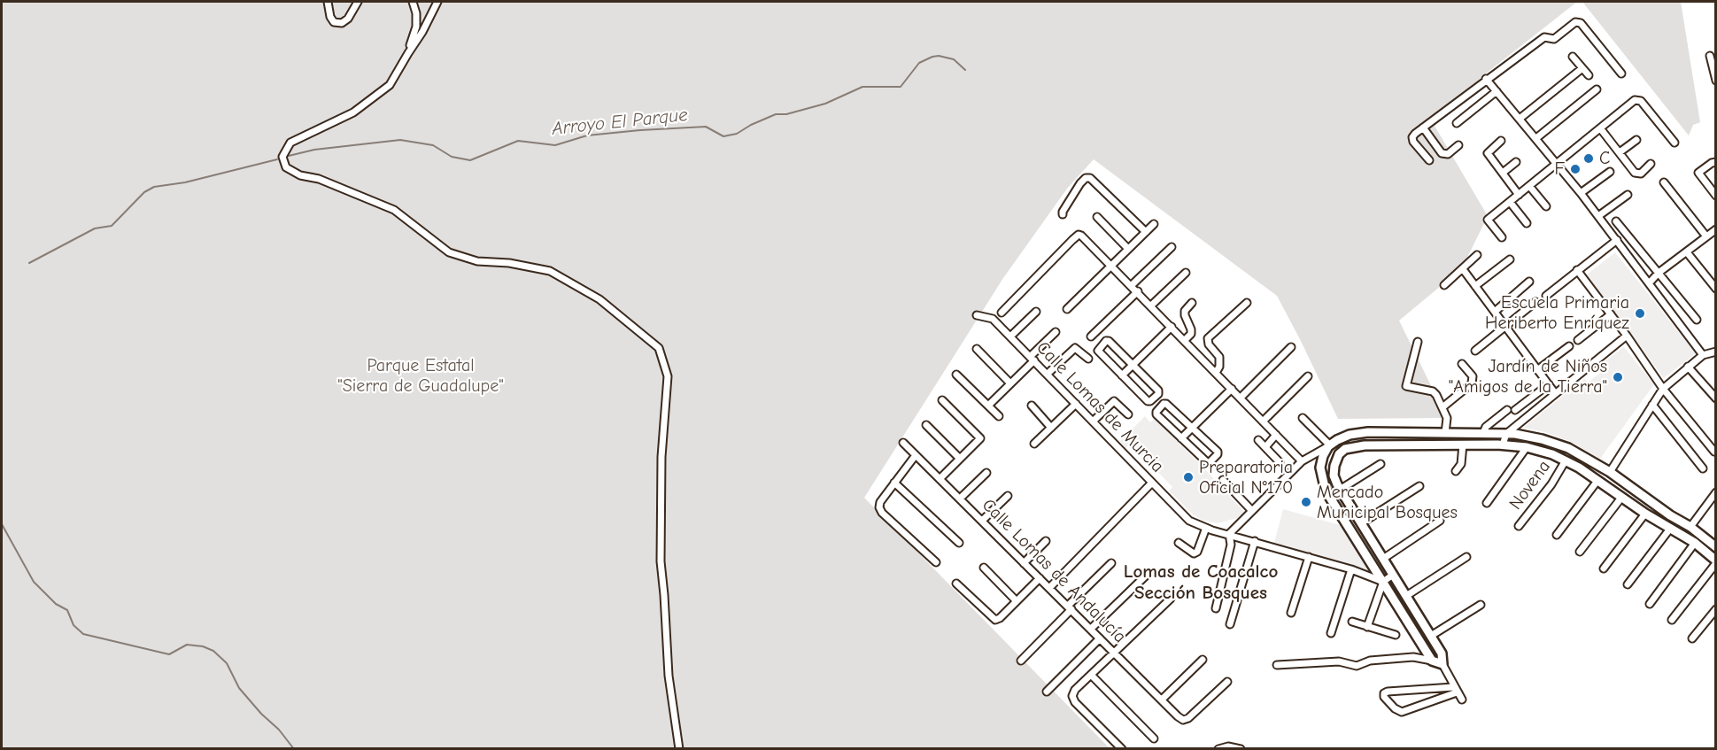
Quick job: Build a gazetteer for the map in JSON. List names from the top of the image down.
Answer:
{
  "streets": {
    "street": ["Calle Lomas de Murcia", "Novena", "Calle Lomas de Andalucía"]
  },
  "districts": ["Lomas de Coacalco Sección Bosques"],
  "water": ["Arroyo El Parque"],
  "parks": ["Parque Estatal \"Sierra de Guadalupe\""],
  "places": [
    "C",
    "F",
    "Escuela Primaria Heriberto Enríquez",
    "Jardín de Niños \"Amigos de la Tierra\"",
    "Preparatoria Oficial N°170",
    "Mercado Municipal Bosques"
  ]
}
